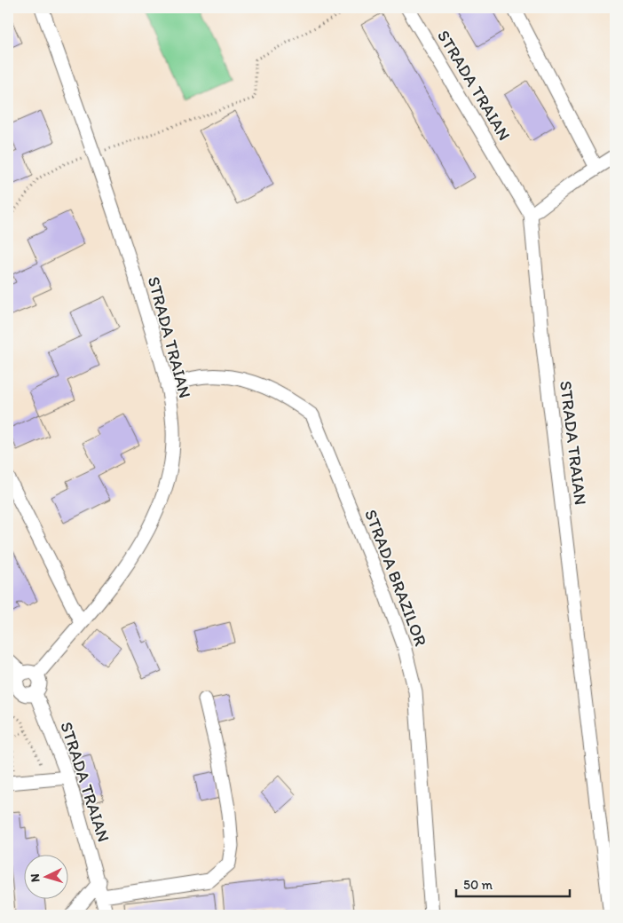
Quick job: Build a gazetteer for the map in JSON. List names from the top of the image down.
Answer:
{
  "streets": {
    "street": ["STRADA TRAIAN", "STRADA BRAZILOR"]
  },
  "crossings": [
    ["STRADA TRAIAN", "STRADA BRAZILOR"]
  ],
  "scale_bar": "50 m",
  "north": "left"
}
